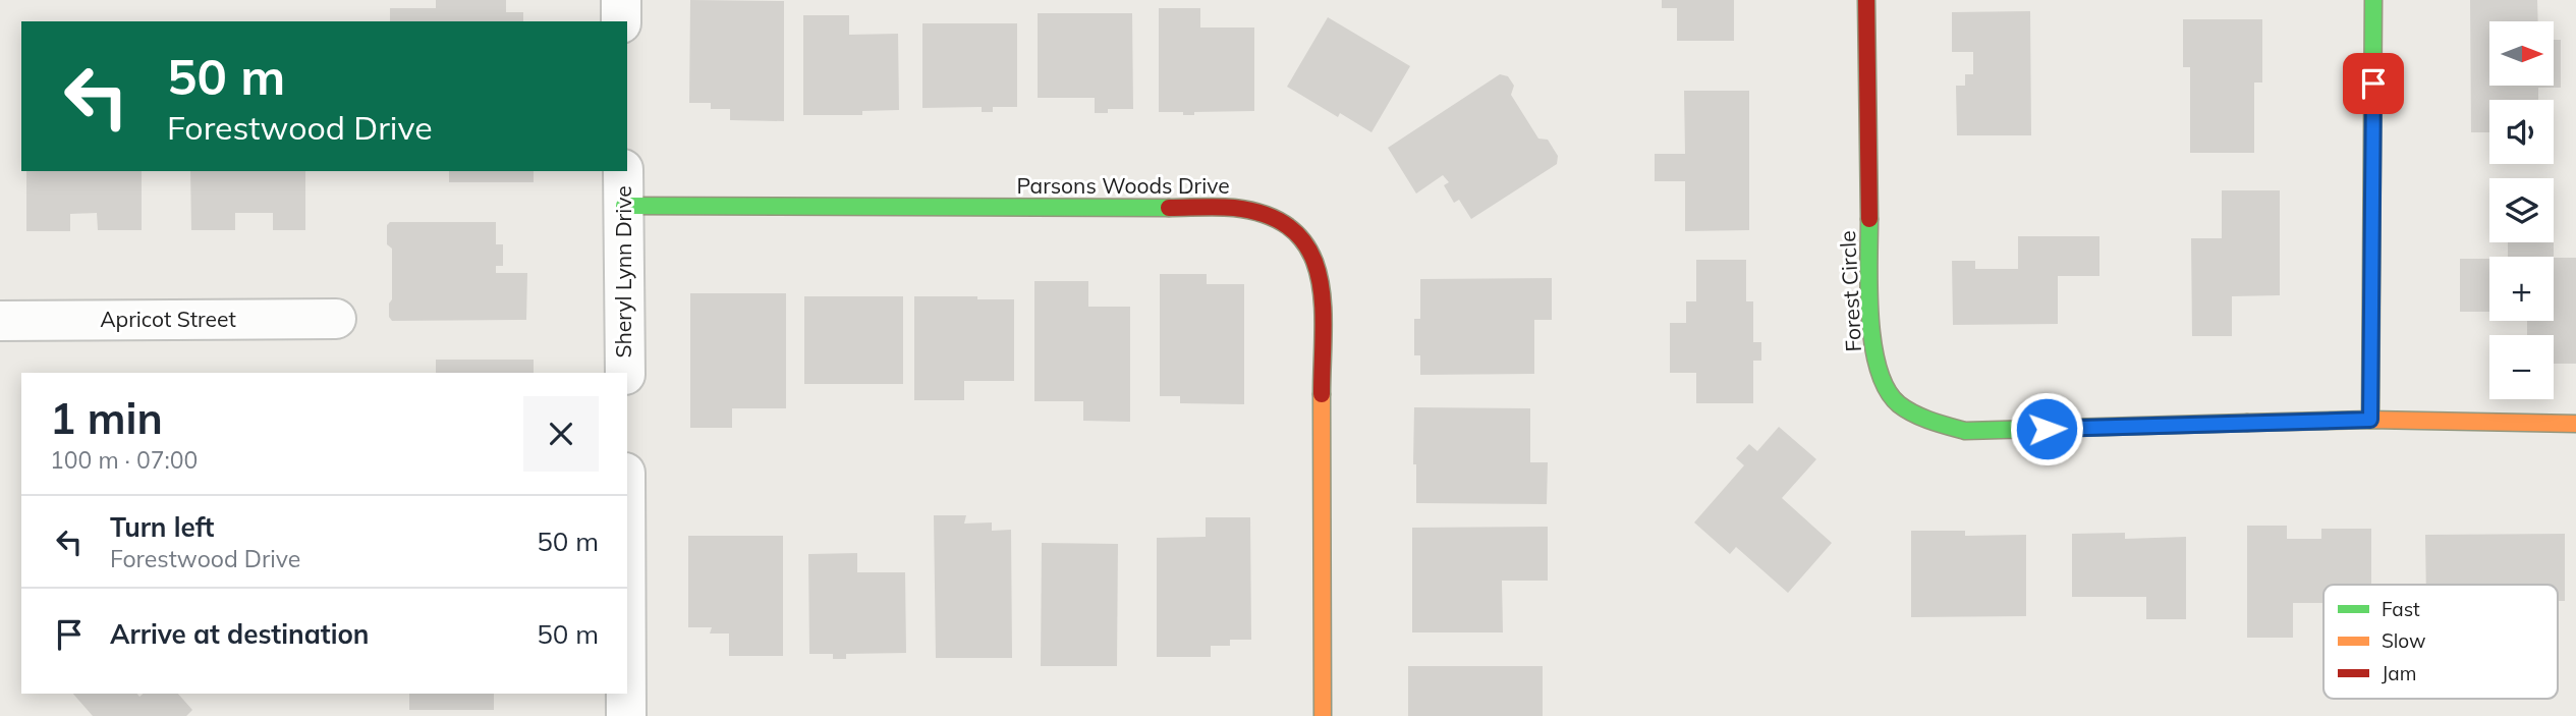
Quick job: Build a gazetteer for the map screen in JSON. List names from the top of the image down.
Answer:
{
  "streets": {
    "street": [
      "Parsons Woods Drive",
      "Sheryl Lynn Drive",
      "Forest Circle",
      "Apricot Street"
    ]
  },
  "crossings": [
    ["Parsons Woods Drive", "Sheryl Lynn Drive"]
  ],
  "legend": ["Fast", "Slow", "Jam"],
  "north": "right",
  "page": {
    "map_buttons": ["+", "−"],
    "turn": ["50 m", "Forestwood Drive"],
    "heading": ["1 min", "100 m · 07:00"],
    "list": [
      {
        "name": "Turn left",
        "note": "Forestwood Drive",
        "value": "50 m"
      },
      {
        "name": "Arrive at destination",
        "value": "50 m"
      }
    ]
  }
}
